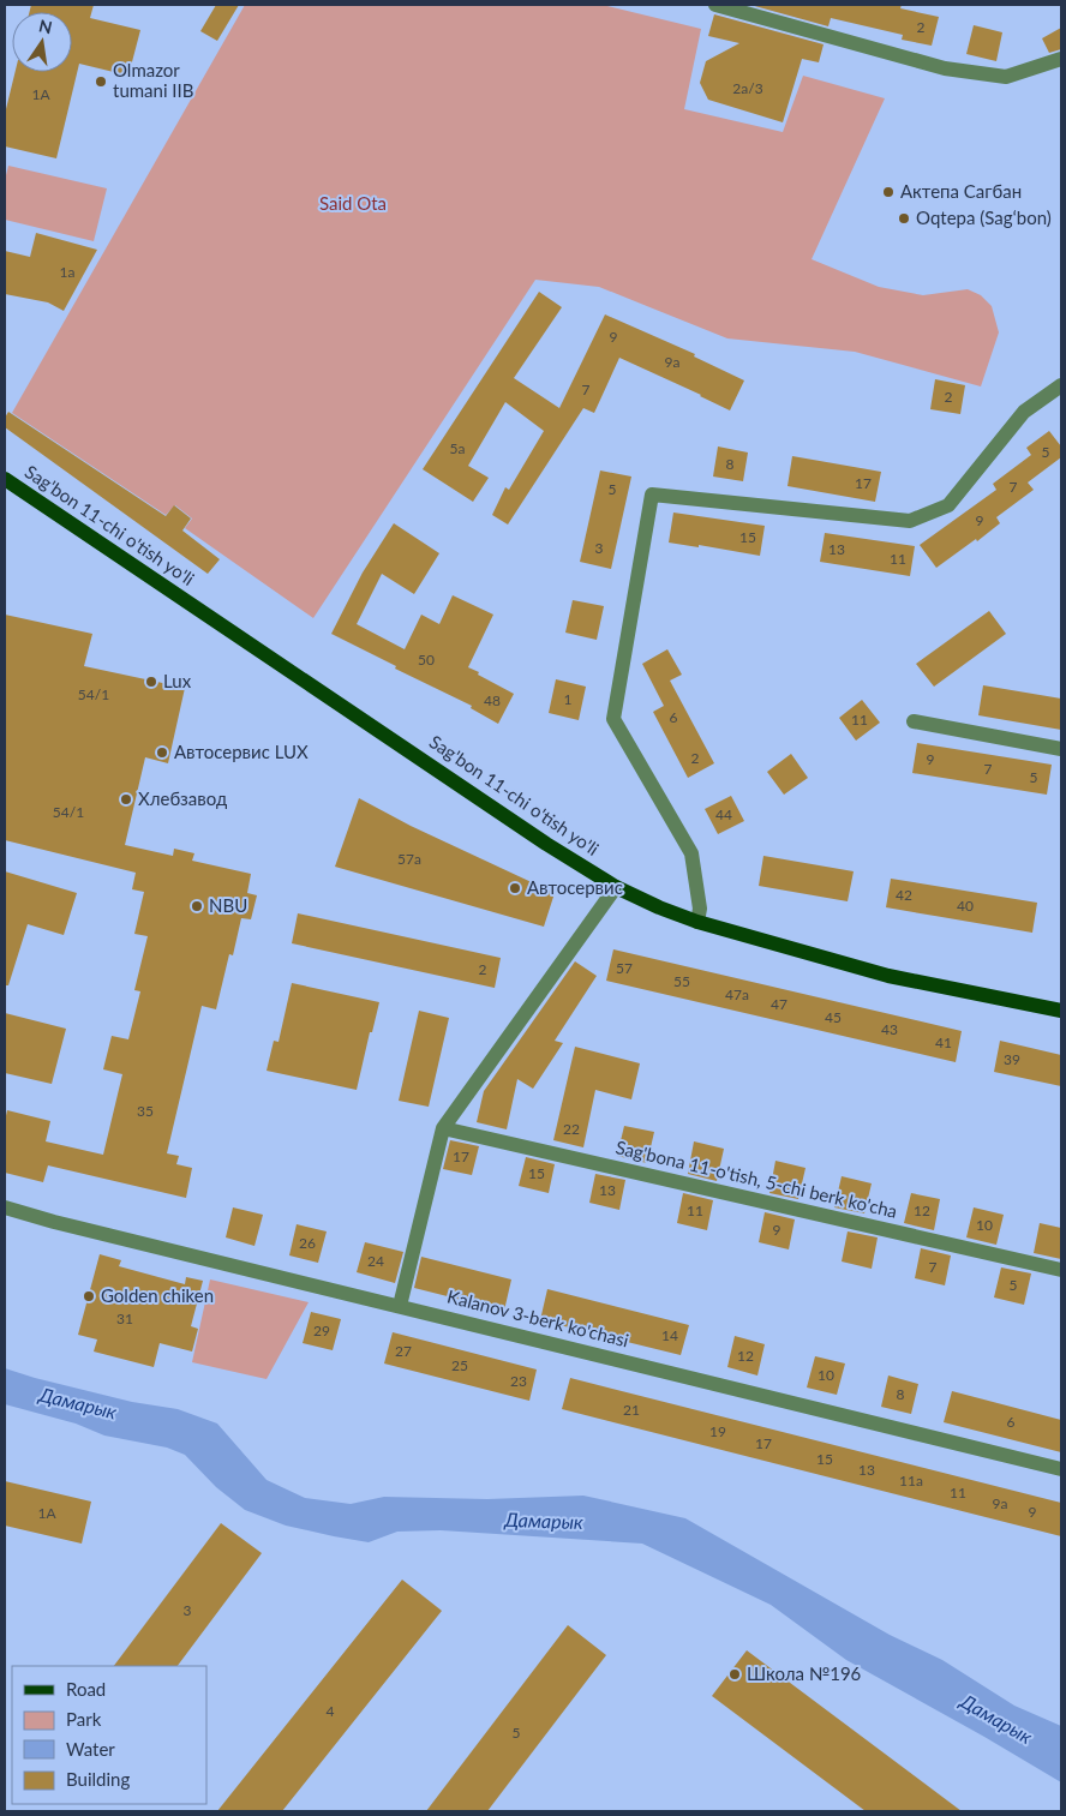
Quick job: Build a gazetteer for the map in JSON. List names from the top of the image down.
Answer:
{
  "streets": {
    "main road": ["Sag'bon 11-chi o'tish yo'li"],
    "street": ["Sag'bona 11-o'tish, 5-chi berk ko'cha", "Kalanov 3-berk ko'chasi"]
  },
  "water": ["Дамарык"],
  "parks": ["Said Ota"],
  "places": [
    "Olmazor tumani IIB",
    "Актепа Сагбан",
    "Oqtepa (Sagʻbon)",
    "Lux",
    "Автосервис LUX",
    "Хлебзавод",
    "Автосервис",
    "NBU",
    "Golden chiken",
    "Школа №196"
  ],
  "house_numbers": [
    "2",
    "2a/3",
    "1A",
    "1a",
    "9",
    "9a",
    "7",
    "2",
    "5а",
    "5",
    "8",
    "17",
    "7",
    "5",
    "9",
    "15",
    "3",
    "13",
    "11",
    "50",
    "54/1",
    "1",
    "48",
    "6",
    "11",
    "2",
    "9",
    "7",
    "5",
    "54/1",
    "44",
    "57a",
    "42",
    "40",
    "57",
    "2",
    "55",
    "47a",
    "47",
    "45",
    "43",
    "41",
    "39",
    "35",
    "22",
    "17",
    "15",
    "13",
    "11",
    "12",
    "10",
    "9",
    "26",
    "24",
    "7",
    "5",
    "31",
    "29",
    "14",
    "27",
    "12",
    "25",
    "10",
    "23",
    "8",
    "21",
    "6",
    "19",
    "17",
    "15",
    "13",
    "11a",
    "11",
    "9a",
    "9",
    "1А",
    "3",
    "4",
    "5"
  ],
  "legend": [
    "Road",
    "Park",
    "Water",
    "Building"
  ],
  "north": "top"
}
